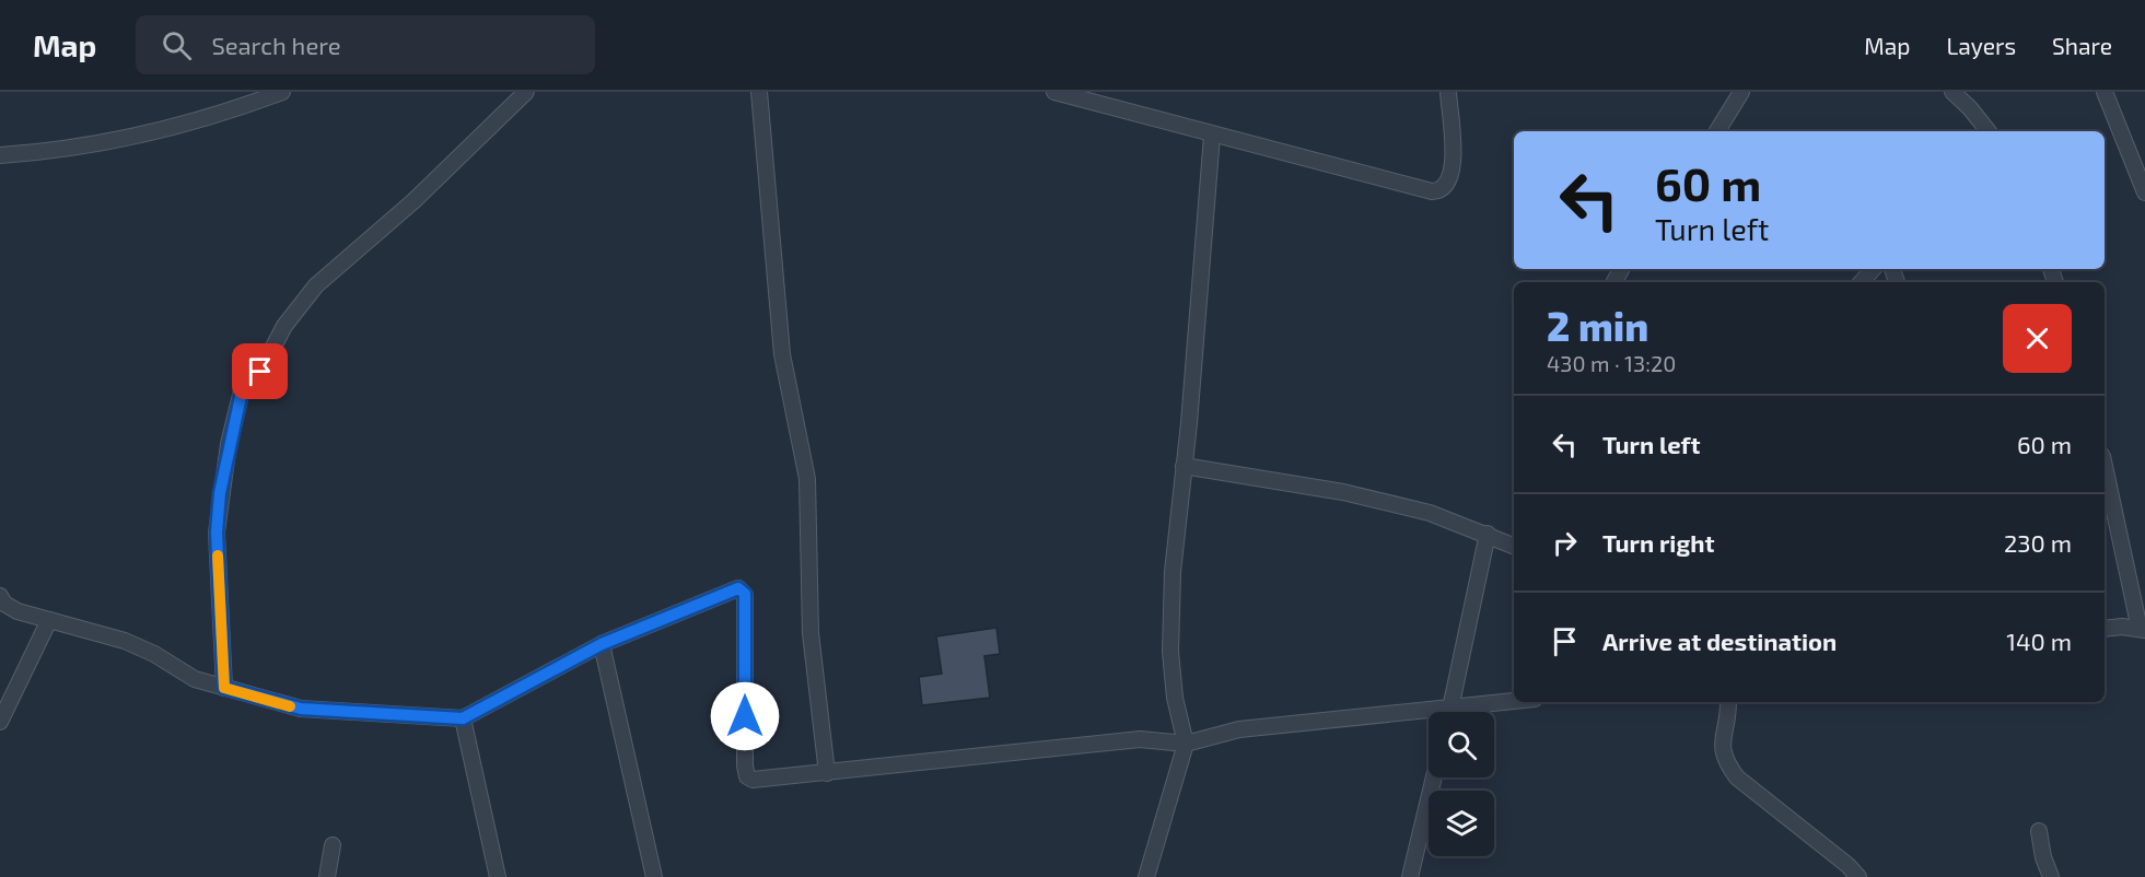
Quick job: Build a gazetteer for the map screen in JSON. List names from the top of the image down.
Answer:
{
  "page": {
    "header": "Map",
    "search": "Search here",
    "nav": ["Map", "Layers", "Share"],
    "turn": ["60 m", "Turn left"],
    "heading": ["2 min", "430 m · 13:20"],
    "list": [
      {
        "name": "Turn left",
        "value": "60 m"
      },
      {
        "name": "Turn right",
        "value": "230 m"
      },
      {
        "name": "Arrive at destination",
        "value": "140 m"
      }
    ]
  }
}
